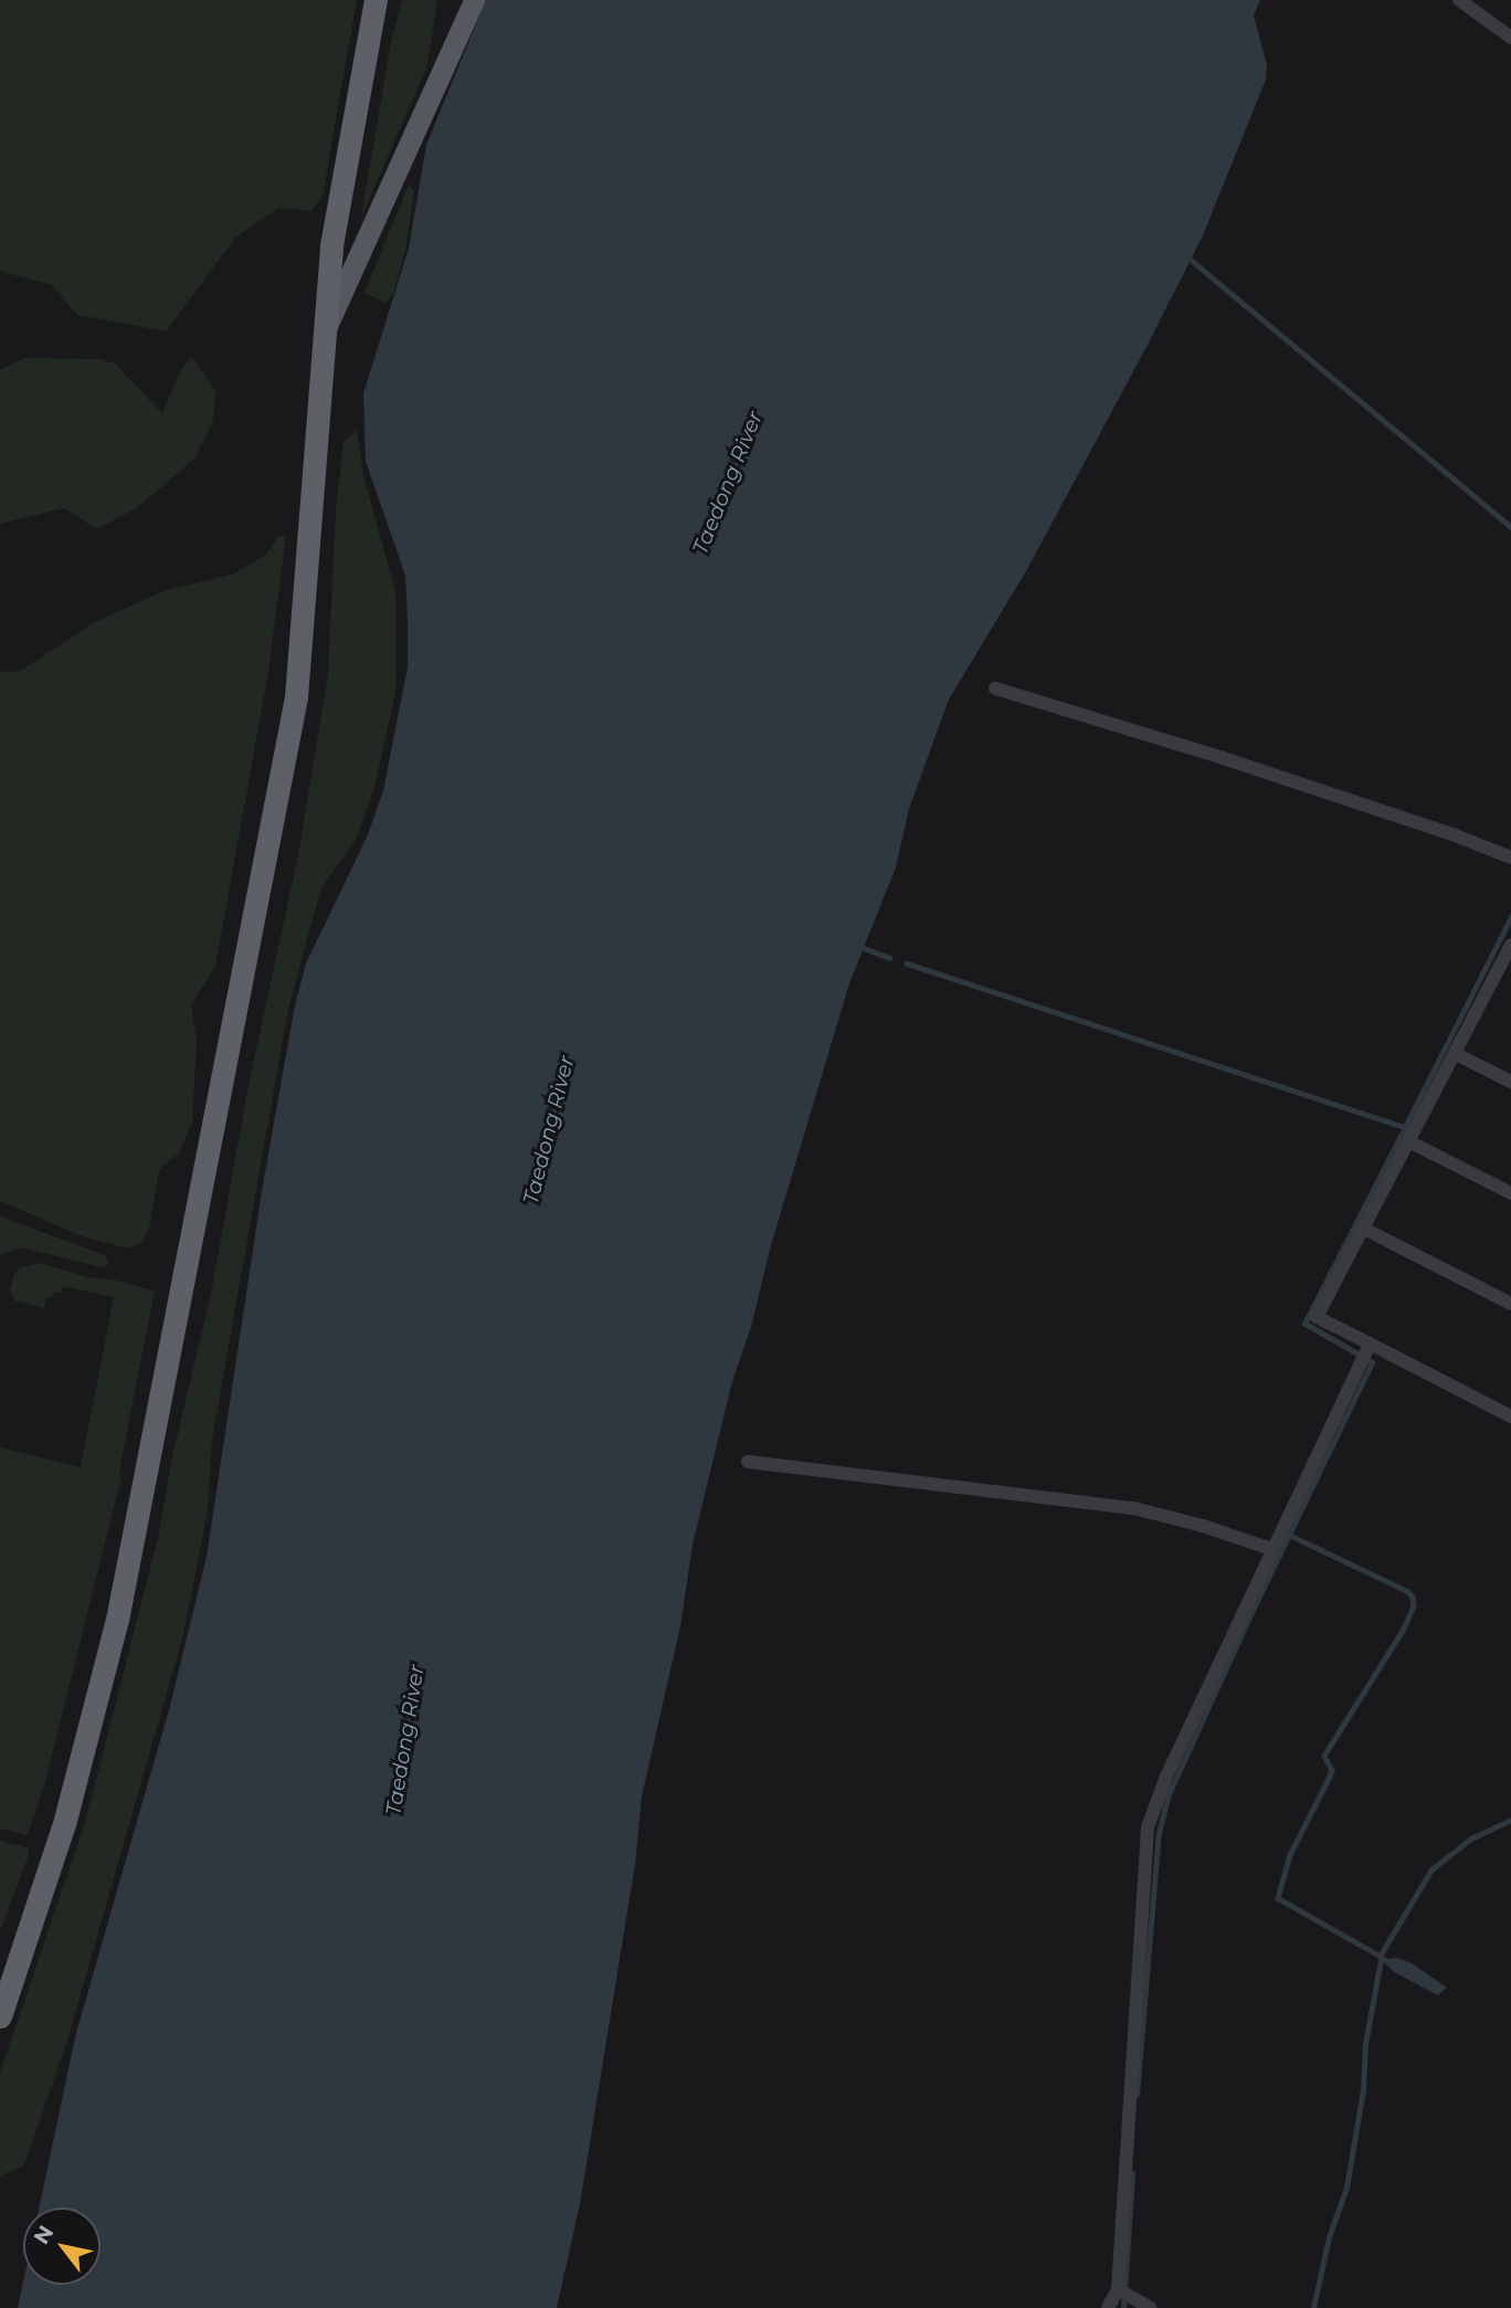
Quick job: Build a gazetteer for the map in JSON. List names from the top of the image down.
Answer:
{
  "water": ["Taedong River"],
  "north": "top left"
}
